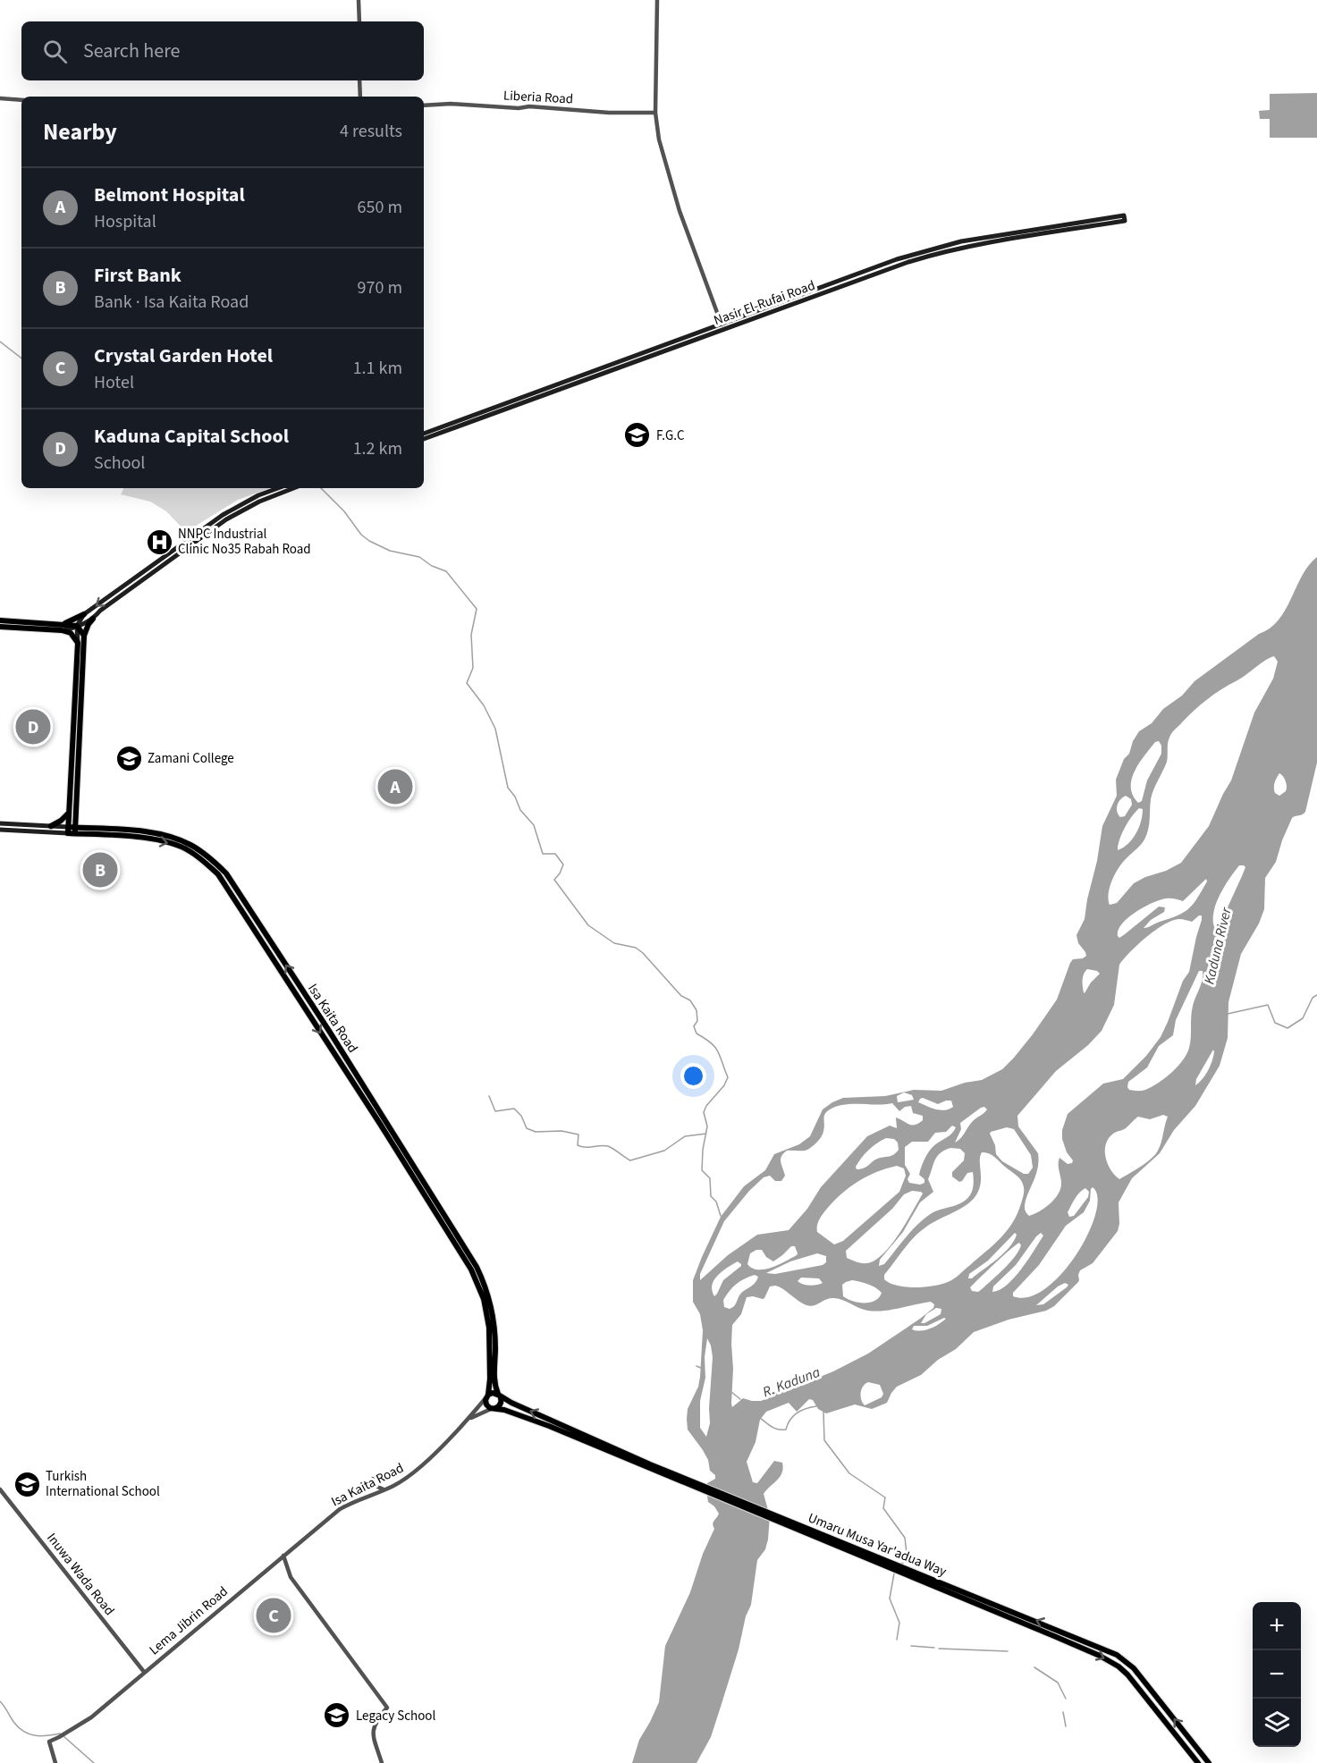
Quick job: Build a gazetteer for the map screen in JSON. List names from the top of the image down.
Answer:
{
  "streets": {
    "main road": ["Nasir El-Rufai Road", "Isa Kaita Road", "Umaru Musa Yar'adua Way"],
    "street": ["Liberia Road", "Inuwa Wada Road", "Lema Jibrin Road"]
  },
  "crossings": [
    ["Isa Kaita Road", "Umaru Musa Yar'adua Way"],
    ["Isa Kaita Road", "Lema Jibrin Road"],
    ["Inuwa Wada Road", "Lema Jibrin Road"]
  ],
  "water": ["Kaduna River", "R. Kaduna"],
  "places": {
    "school or university": [
      "F.G.C",
      "Zamani College",
      "Turkish International School",
      "Legacy School"
    ],
    "hospital": ["NNPC Industrial Clinic No35 Rabah Road"]
  },
  "page": {
    "search": "Search here",
    "heading": ["Nearby", "4 results"],
    "list": [
      {
        "mark": "A",
        "name": "Belmont Hospital",
        "note": "Hospital",
        "value": "650 m"
      },
      {
        "mark": "B",
        "name": "First Bank",
        "note": "Bank · Isa Kaita Road",
        "value": "970 m"
      },
      {
        "mark": "C",
        "name": "Crystal Garden Hotel",
        "note": "Hotel",
        "value": "1.1 km"
      },
      {
        "mark": "D",
        "name": "Kaduna Capital School",
        "note": "School",
        "value": "1.2 km"
      }
    ],
    "pins": [
      "D",
      "A",
      "B",
      "C"
    ],
    "map_buttons": ["+", "−"]
  }
}
